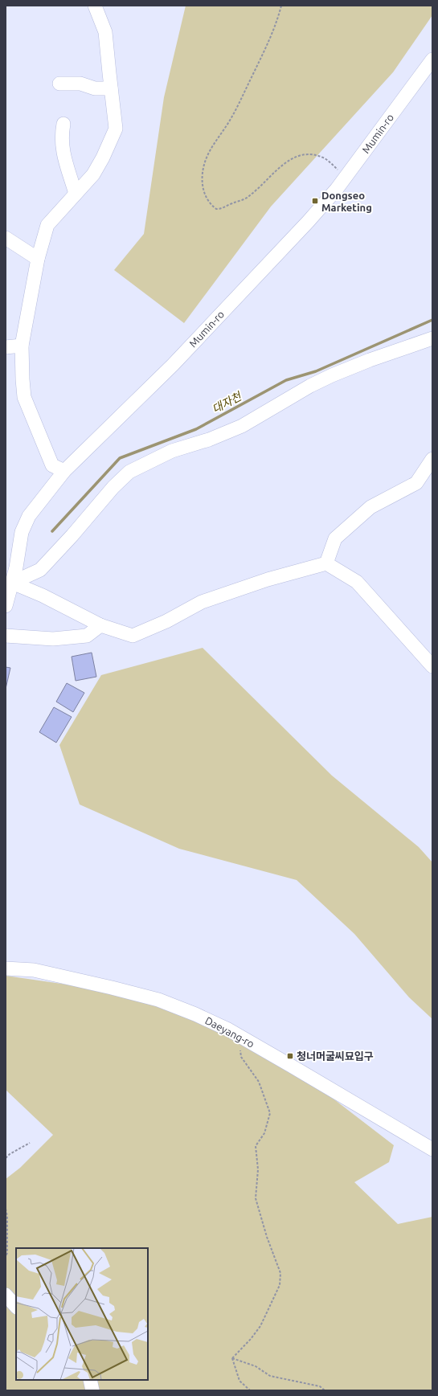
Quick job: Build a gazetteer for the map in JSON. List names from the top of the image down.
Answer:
{
  "streets": {
    "street": ["Mumin-ro", "Daeyang-ro"]
  },
  "water": ["대자천"],
  "places": {
    "transit": ["Dongseo Marketing", "청너머굴씨묘입구"]
  }
}
